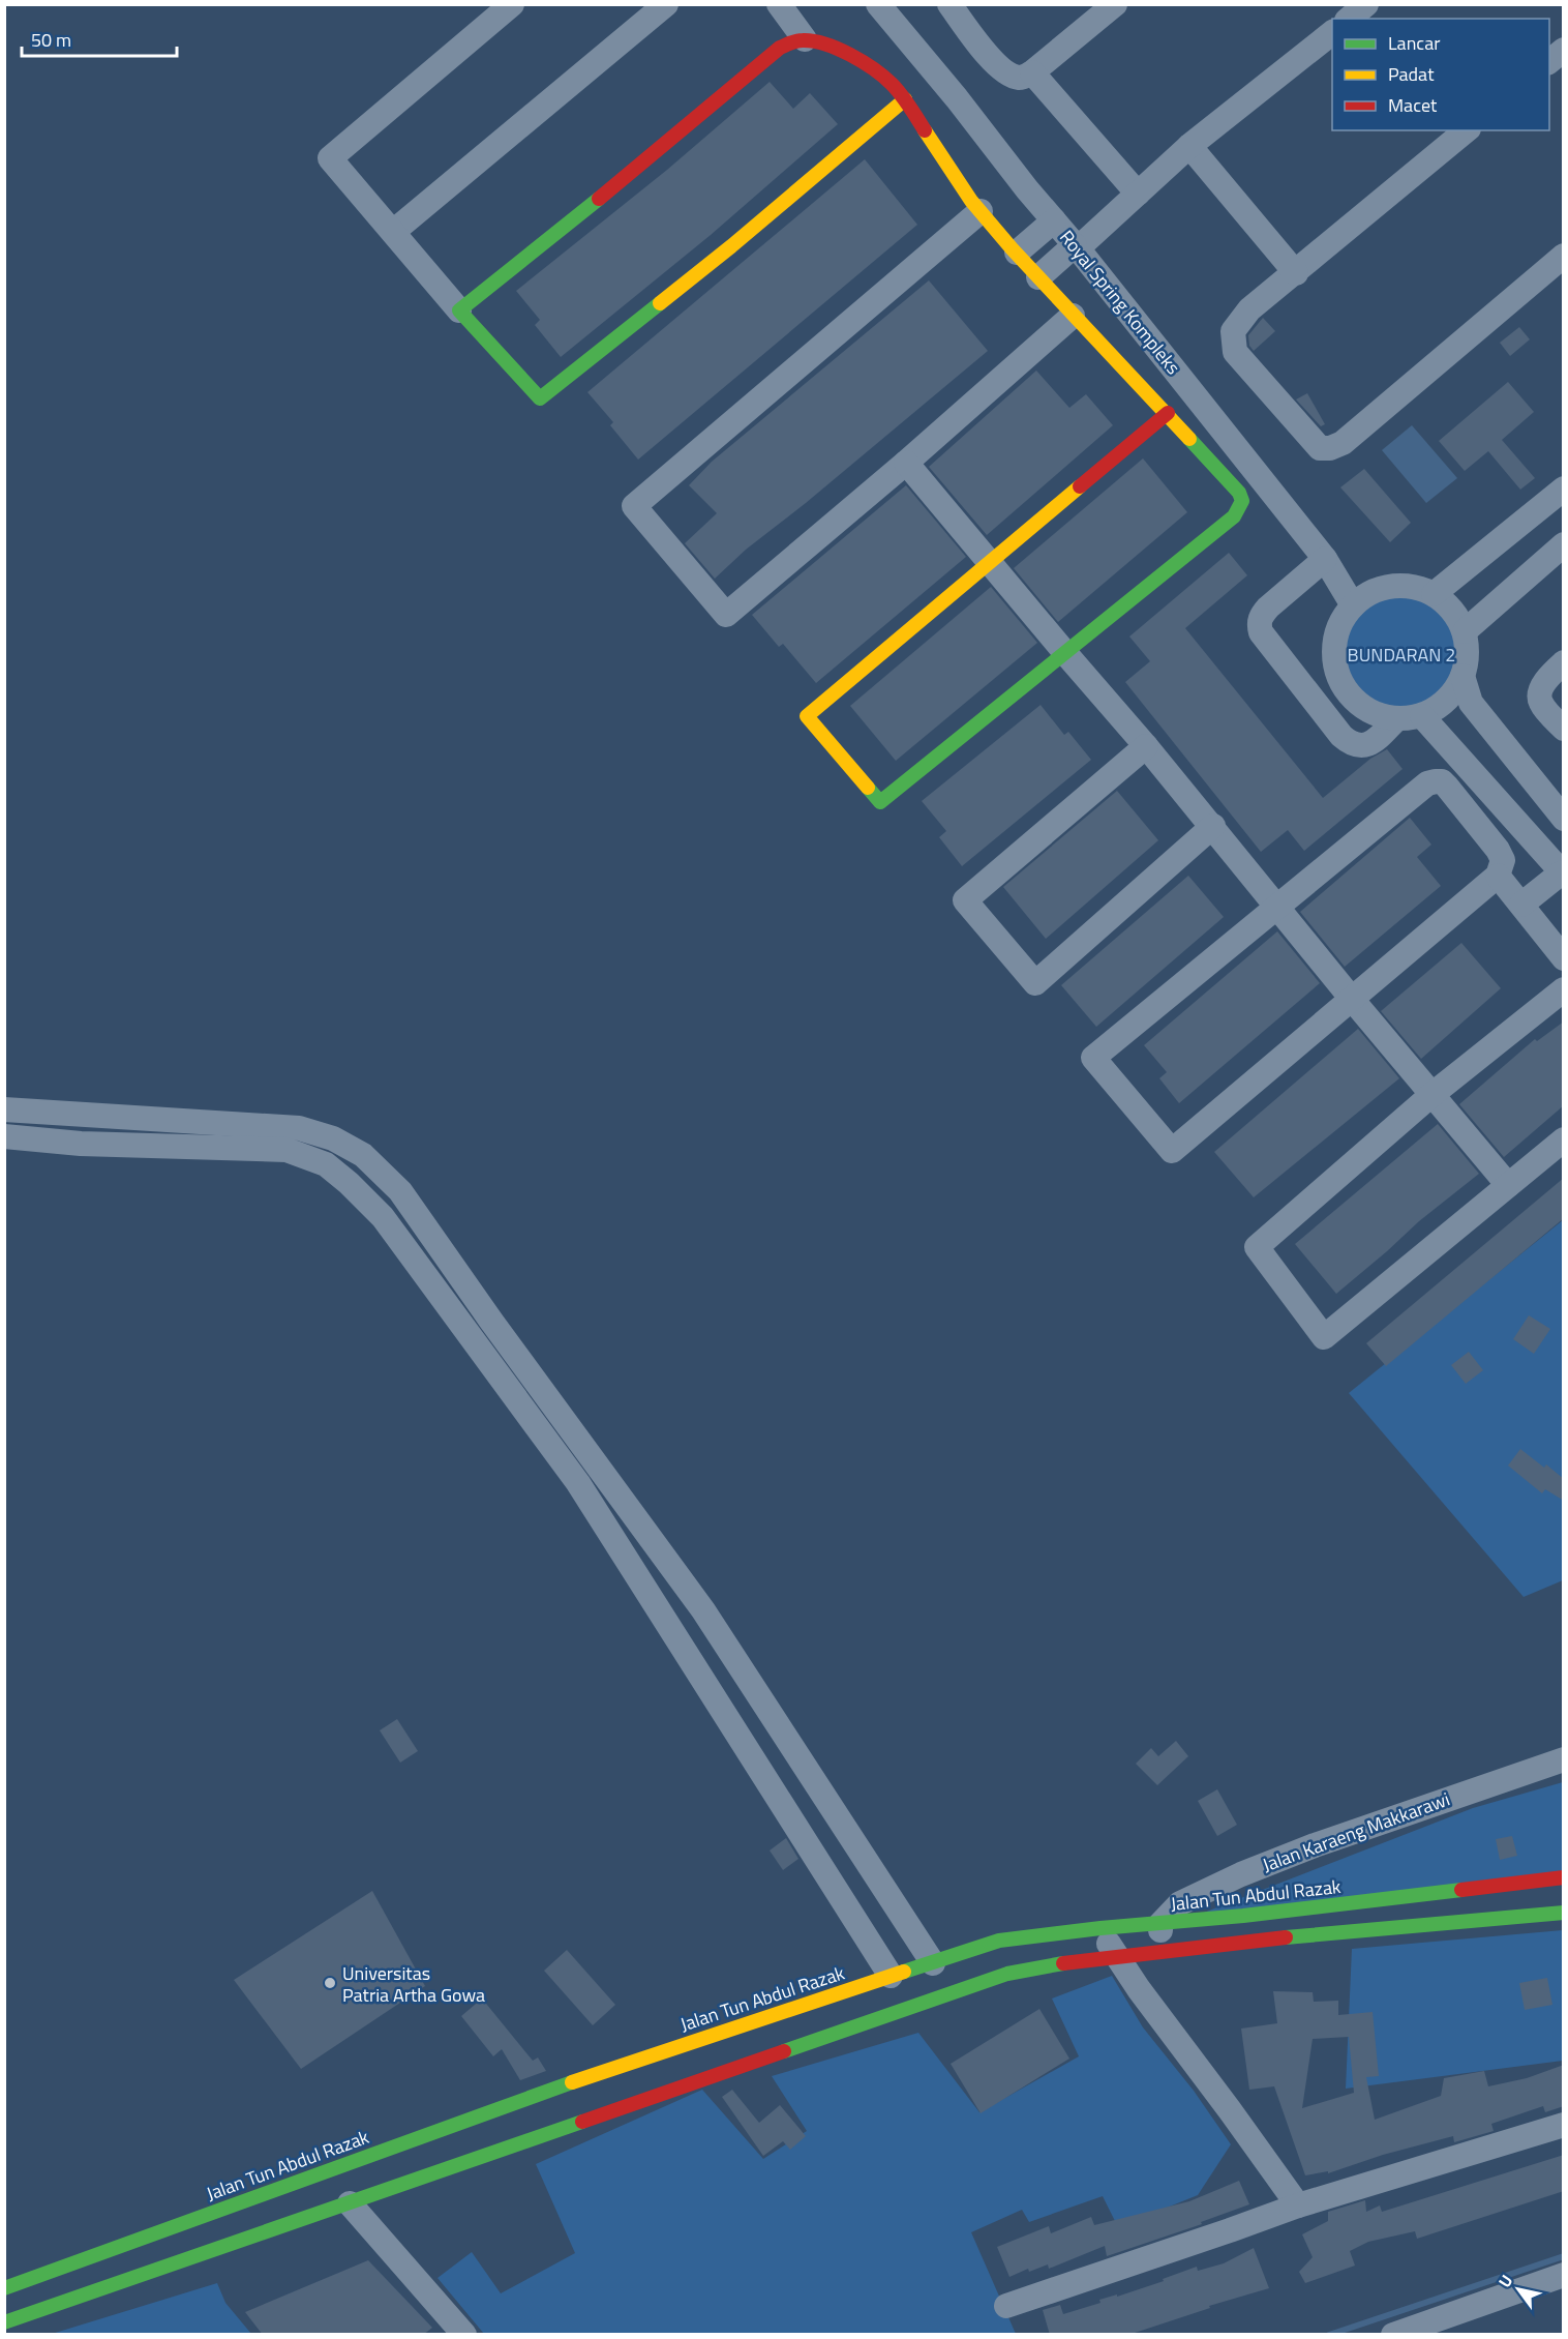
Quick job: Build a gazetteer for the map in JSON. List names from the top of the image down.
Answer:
{
  "streets": {
    "main road": ["Jalan Tun Abdul Razak"],
    "street": ["Royal Spring Kompleks", "Jalan Karaeng Makkarawi"]
  },
  "crossings": [
    ["Jalan Karaeng Makkarawi", "Jalan Tun Abdul Razak"]
  ],
  "parks": ["BUNDARAN 2"],
  "places": ["Universitas Patria Artha Gowa"],
  "legend": ["Lancar", "Padat", "Macet"],
  "scale_bar": "50 m",
  "north": "top left"
}
